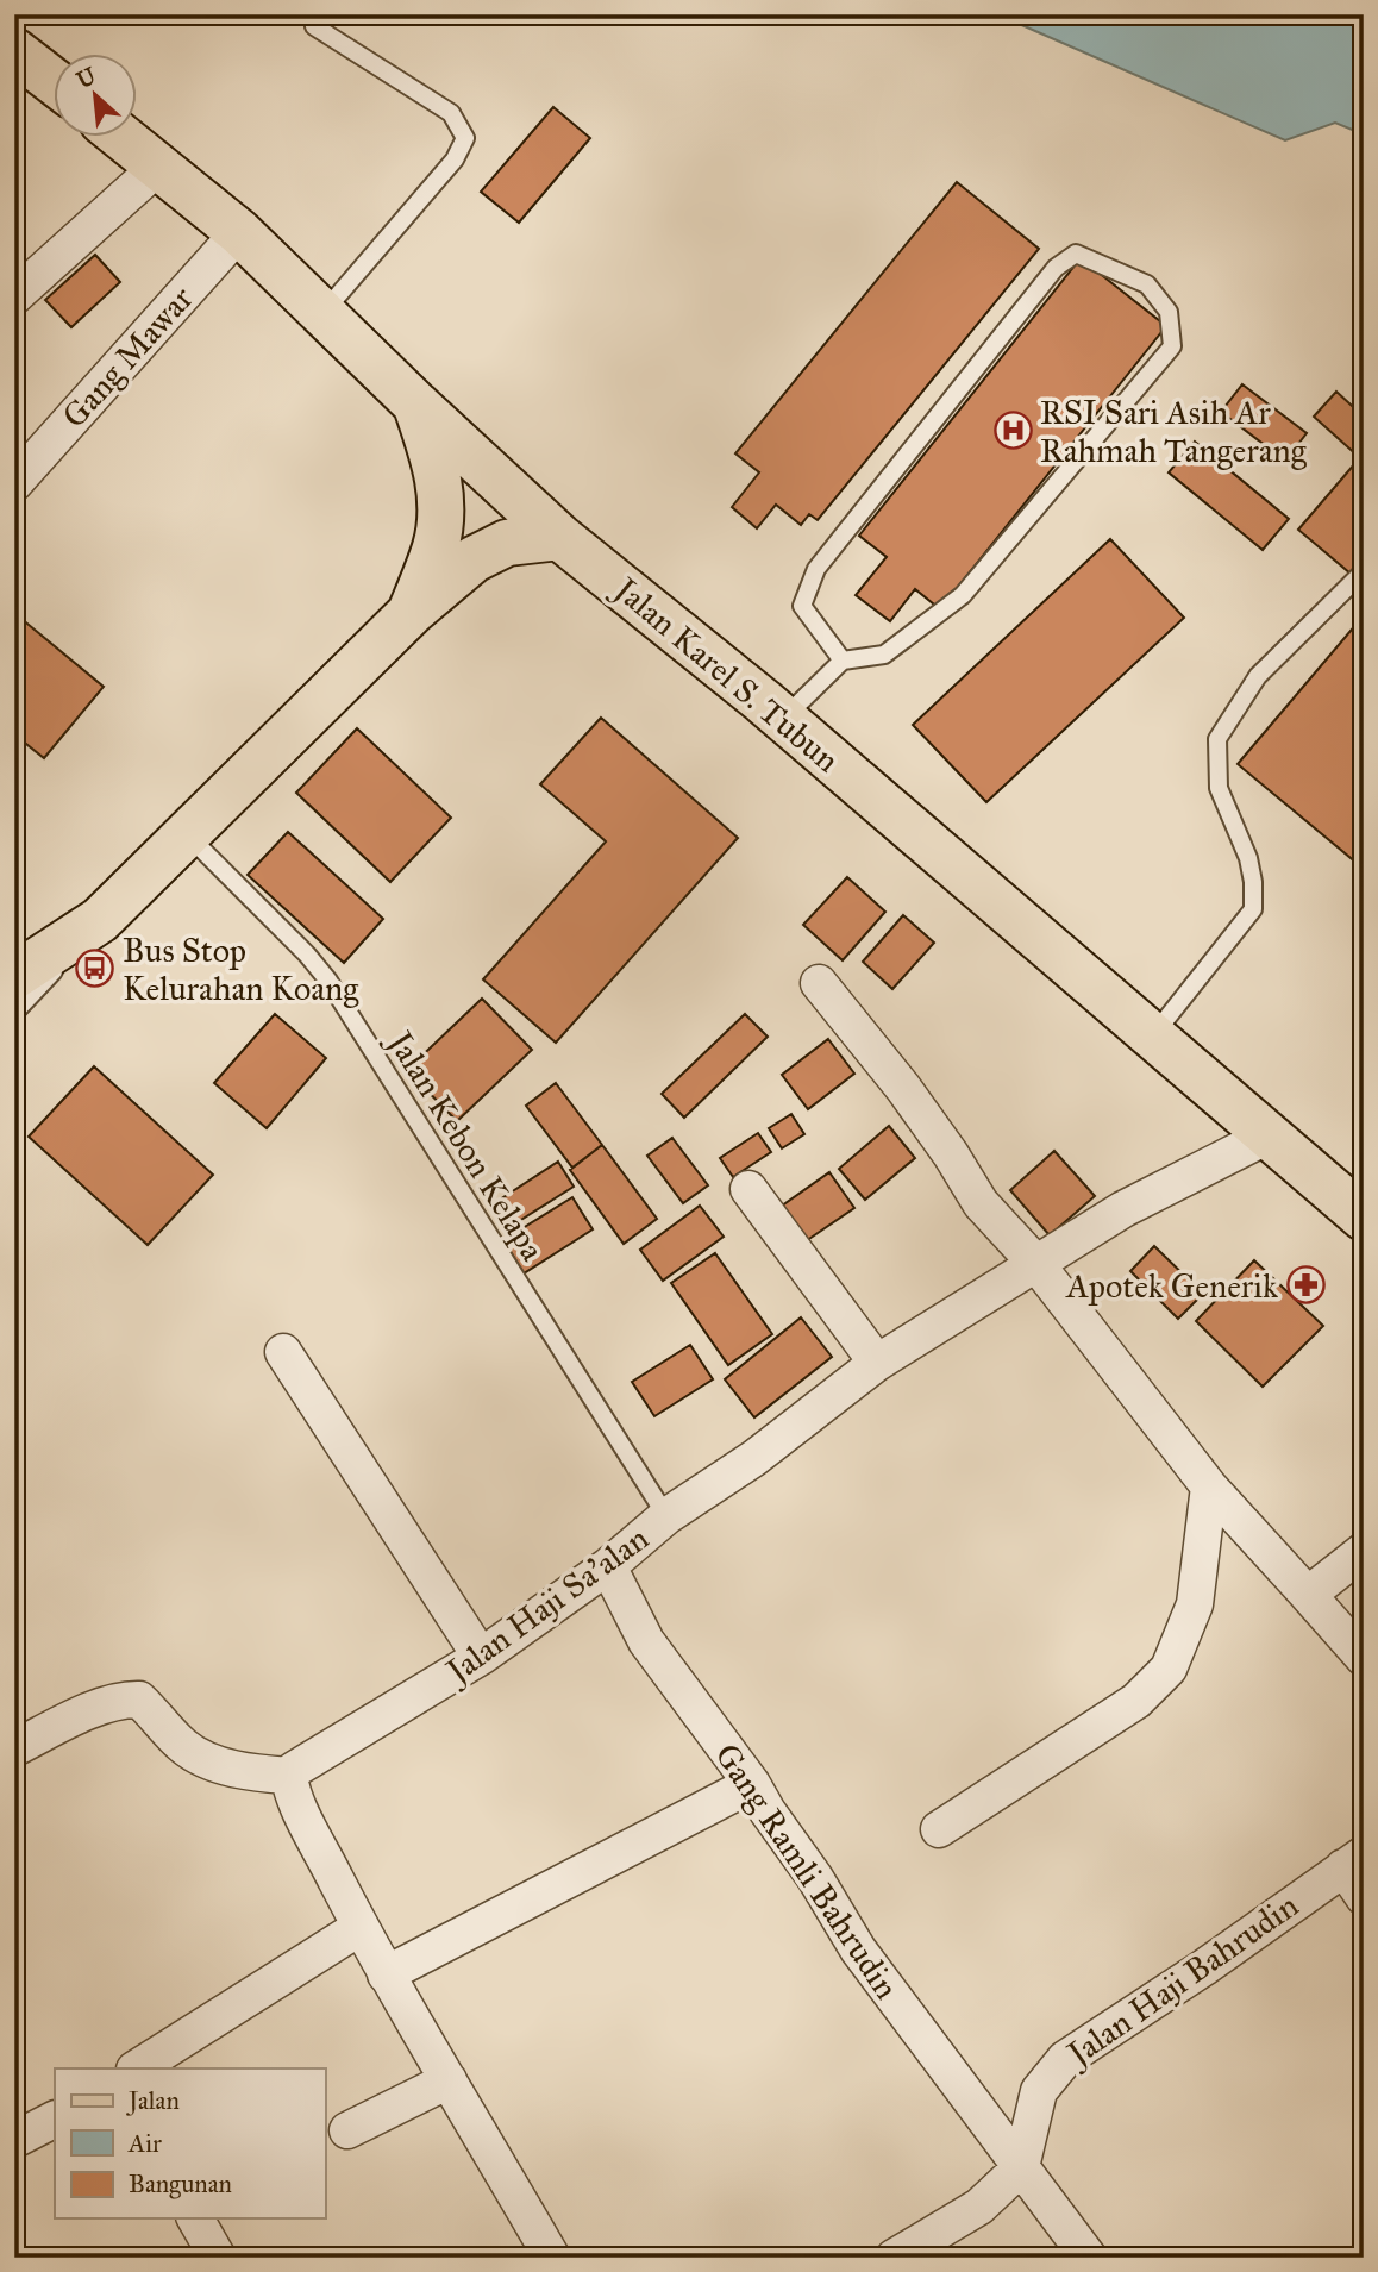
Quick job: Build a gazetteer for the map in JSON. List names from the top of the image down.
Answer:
{
  "streets": {
    "main road": ["Jalan Karel S. Tubun"],
    "street": [
      "Gang Mawar",
      "Jalan Haji Sa'alan",
      "Gang Ramli Bahrudin",
      "Jalan Haji Bahrudin"
    ],
    "lane": ["Jalan Kebon Kelapa"]
  },
  "crossings": [
    ["Gang Mawar", "Jalan Karel S. Tubun"],
    ["Jalan Karel S. Tubun", "Jalan Haji Sa'alan"],
    ["Jalan Kebon Kelapa", "Jalan Haji Sa'alan"],
    ["Jalan Haji Sa'alan", "Gang Ramli Bahrudin"],
    ["Gang Ramli Bahrudin", "Jalan Haji Bahrudin"]
  ],
  "places": {
    "hospital": ["RSI Sari Asih Ar Rahmah Tangerang"],
    "bus stop": ["Bus Stop Kelurahan Koang"],
    "pharmacy": ["Apotek Generik"]
  },
  "legend": ["Jalan", "Air", "Bangunan"],
  "north": "top left"
}
